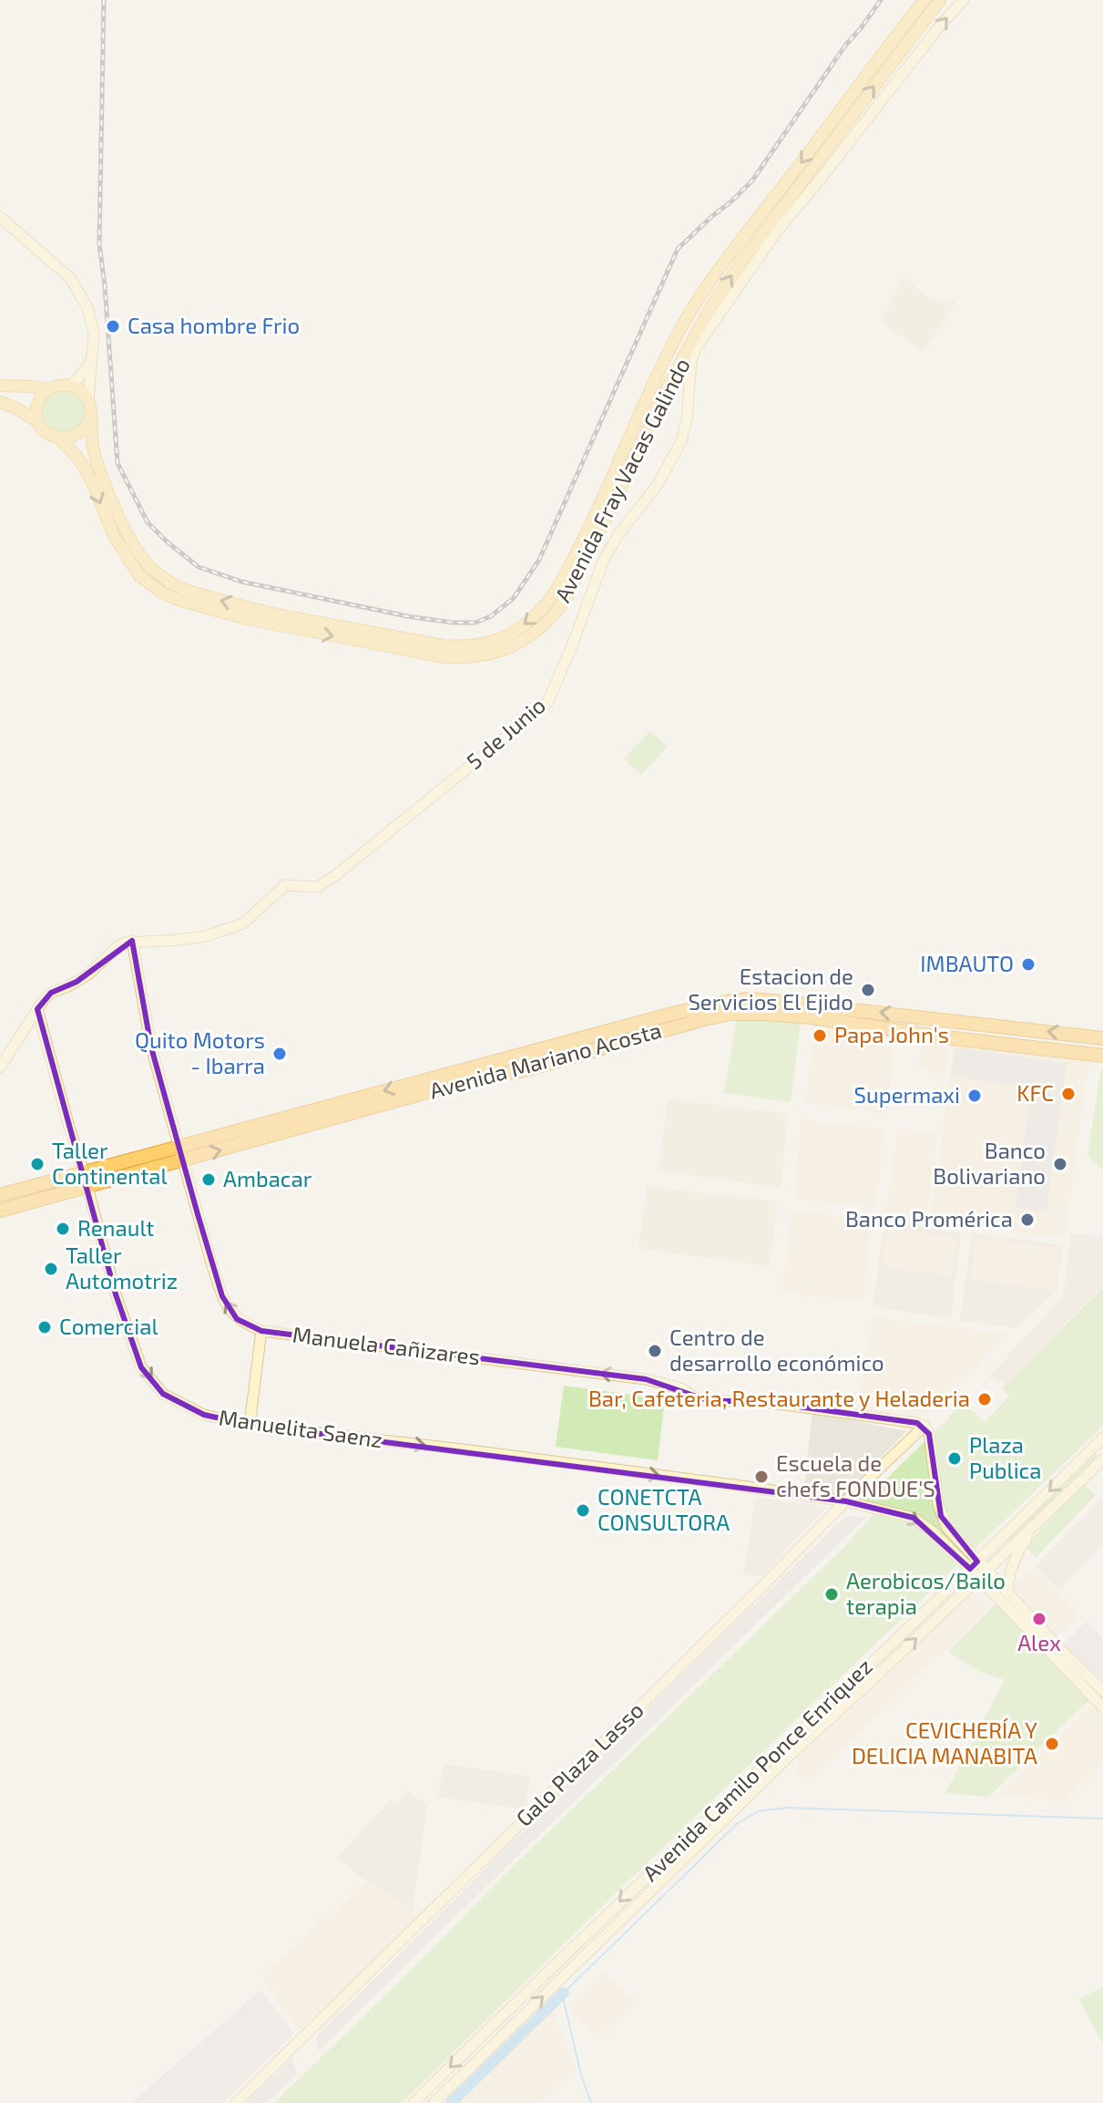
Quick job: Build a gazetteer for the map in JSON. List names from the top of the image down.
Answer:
{
  "streets": {
    "highway": ["Avenida Mariano Acosta"],
    "main road": ["Avenida Fray Vacas Galindo"],
    "street": [
      "5 de Junio",
      "Manuela Cañizares",
      "Manuelita Saenz",
      "Galo Plaza Lasso",
      "Avenida Camilo Ponce Enriquez"
    ]
  },
  "crossings": [
    ["5 de Junio", "Manuela Cañizares"],
    ["Avenida Mariano Acosta", "Manuela Cañizares"],
    ["Avenida Mariano Acosta", "Manuelita Saenz"],
    ["Manuela Cañizares", "Galo Plaza Lasso"],
    ["Manuelita Saenz", "Galo Plaza Lasso"],
    ["Manuelita Saenz", "Avenida Camilo Ponce Enriquez"]
  ],
  "one_way": ["5 de Junio", "Manuela Cañizares", "Manuelita Saenz"],
  "places": [
    "Casa hombre Frio",
    "IMBAUTO",
    "Estacion de Servicios El Ejido",
    "Papa John's",
    "Quito Motors - Ibarra",
    "KFC",
    "Supermaxi",
    "Taller Continental",
    "Banco Bolivariano",
    "Ambacar",
    "Banco Promérica",
    "Renault",
    "Taller Automotriz",
    "Comercial",
    "Centro de desarrollo económico",
    "Bar, Cafeteria, Restaurante y Heladeria",
    "Plaza Publica",
    "Escuela de chefs FONDUE'S",
    "CONETCTA CONSULTORA",
    "Aerobicos/Bailo terapia",
    "Alex",
    "CEVICHERÍA Y DELICIA MANABITA"
  ]
}
